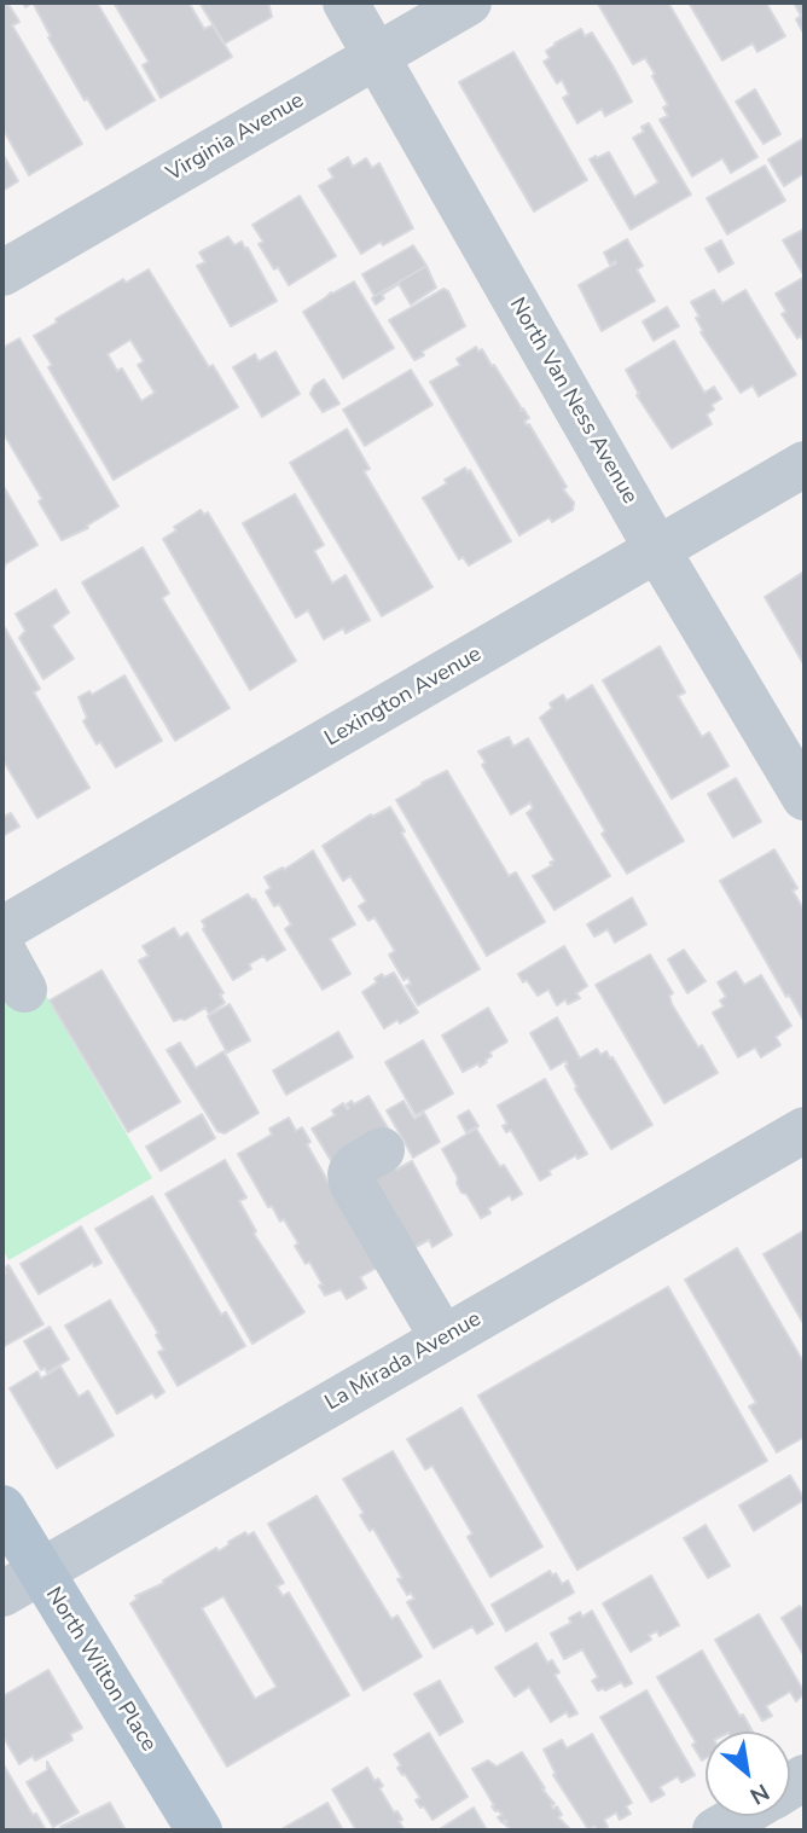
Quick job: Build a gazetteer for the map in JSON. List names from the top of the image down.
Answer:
{
  "streets": {
    "main road": ["North Wilton Place"],
    "street": [
      "Virginia Avenue",
      "North Van Ness Avenue",
      "Lexington Avenue",
      "La Mirada Avenue"
    ]
  },
  "crossings": [
    ["Virginia Avenue", "North Van Ness Avenue"],
    ["North Van Ness Avenue", "Lexington Avenue"],
    ["La Mirada Avenue", "North Wilton Place"]
  ],
  "north": "bottom right"
}
